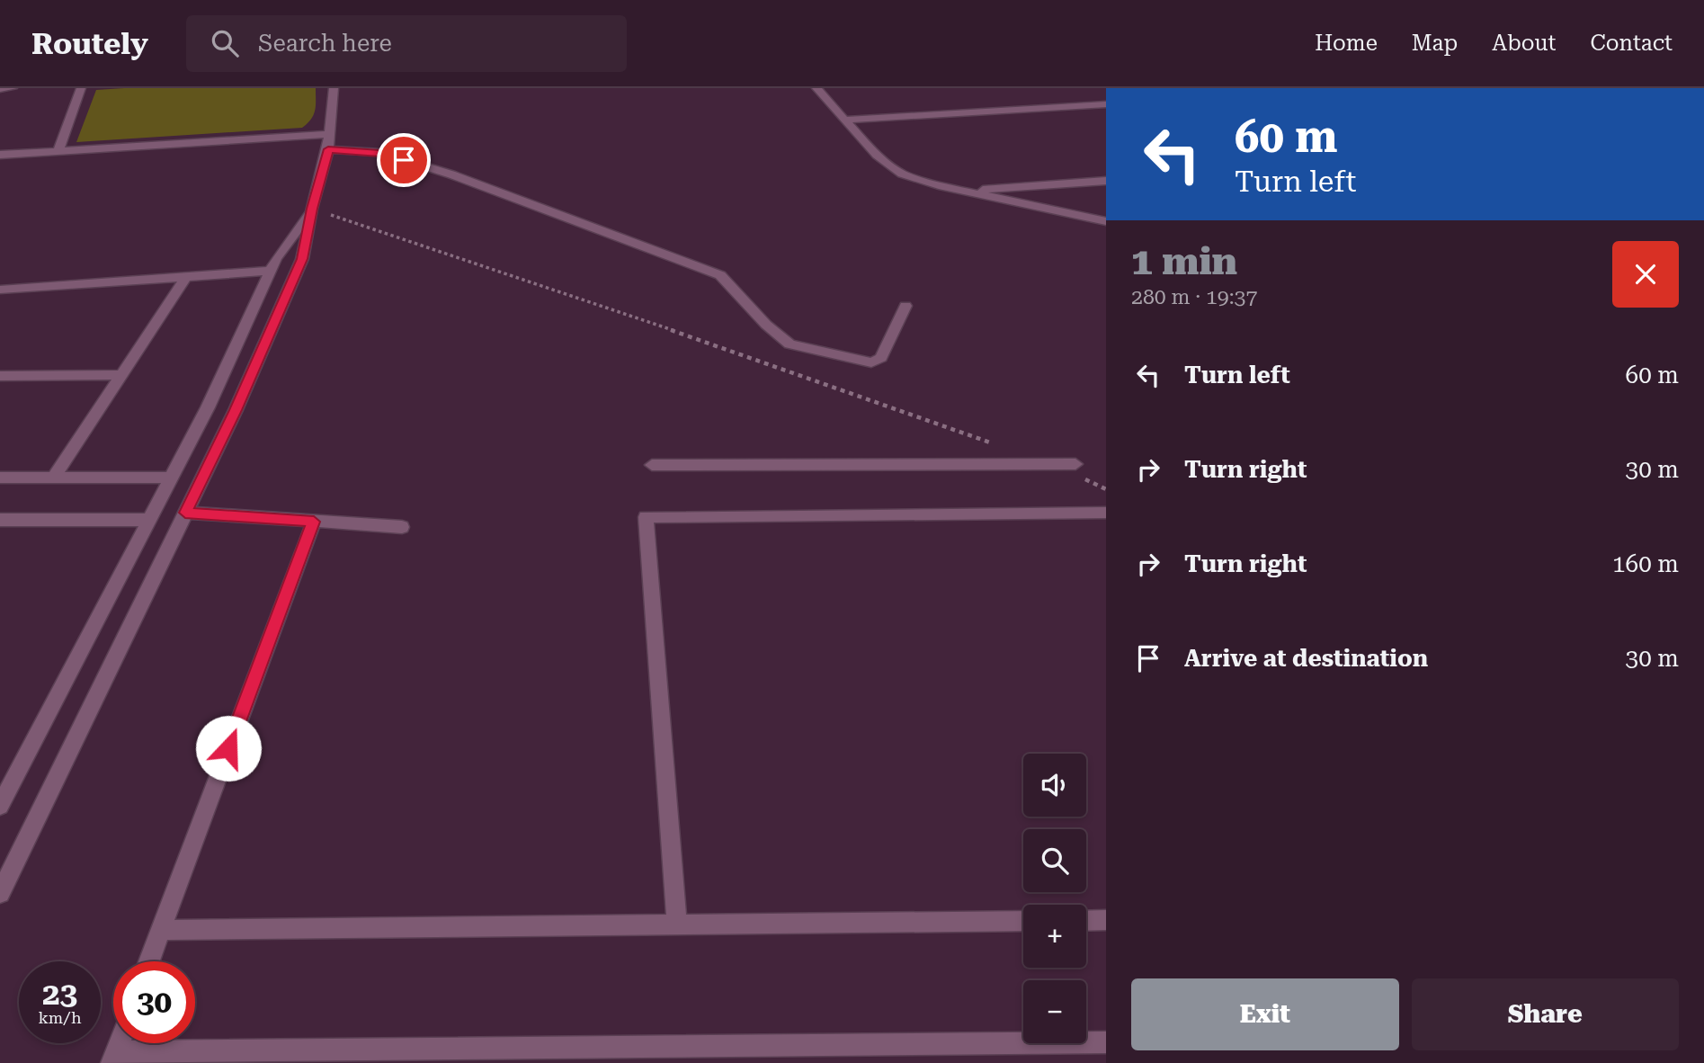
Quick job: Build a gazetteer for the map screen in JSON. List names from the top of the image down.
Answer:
{
  "page": {
    "header": "Routely",
    "search": "Search here",
    "nav": [
      "Home",
      "Map",
      "About",
      "Contact"
    ],
    "turn": ["60 m", "Turn left"],
    "heading": ["1 min", "280 m · 19:37"],
    "list": [
      {
        "name": "Turn left",
        "value": "60 m"
      },
      {
        "name": "Turn right",
        "value": "30 m"
      },
      {
        "name": "Turn right",
        "value": "160 m"
      },
      {
        "name": "Arrive at destination",
        "value": "30 m"
      }
    ],
    "map_buttons": ["+", "−"],
    "speed": "23 km/h",
    "limit": "30",
    "buttons": ["Exit", "Share"]
  }
}
